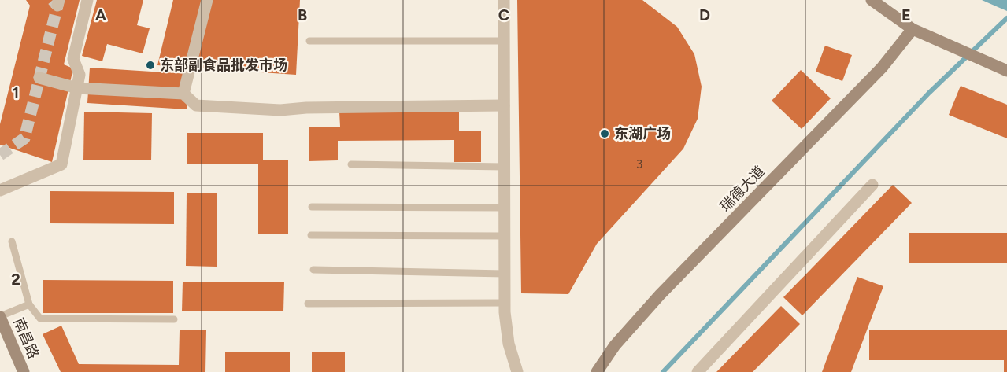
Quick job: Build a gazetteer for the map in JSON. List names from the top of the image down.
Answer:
{
  "streets": {
    "street": ["瑞德大道", "南昌路"]
  },
  "places": ["东部副食品批发市场", "东湖广场"],
  "house_numbers": ["3"],
  "grid": {
    "columns": [
      "A",
      "B",
      "C",
      "D",
      "E"
    ],
    "rows": ["1", "2"]
  }
}
